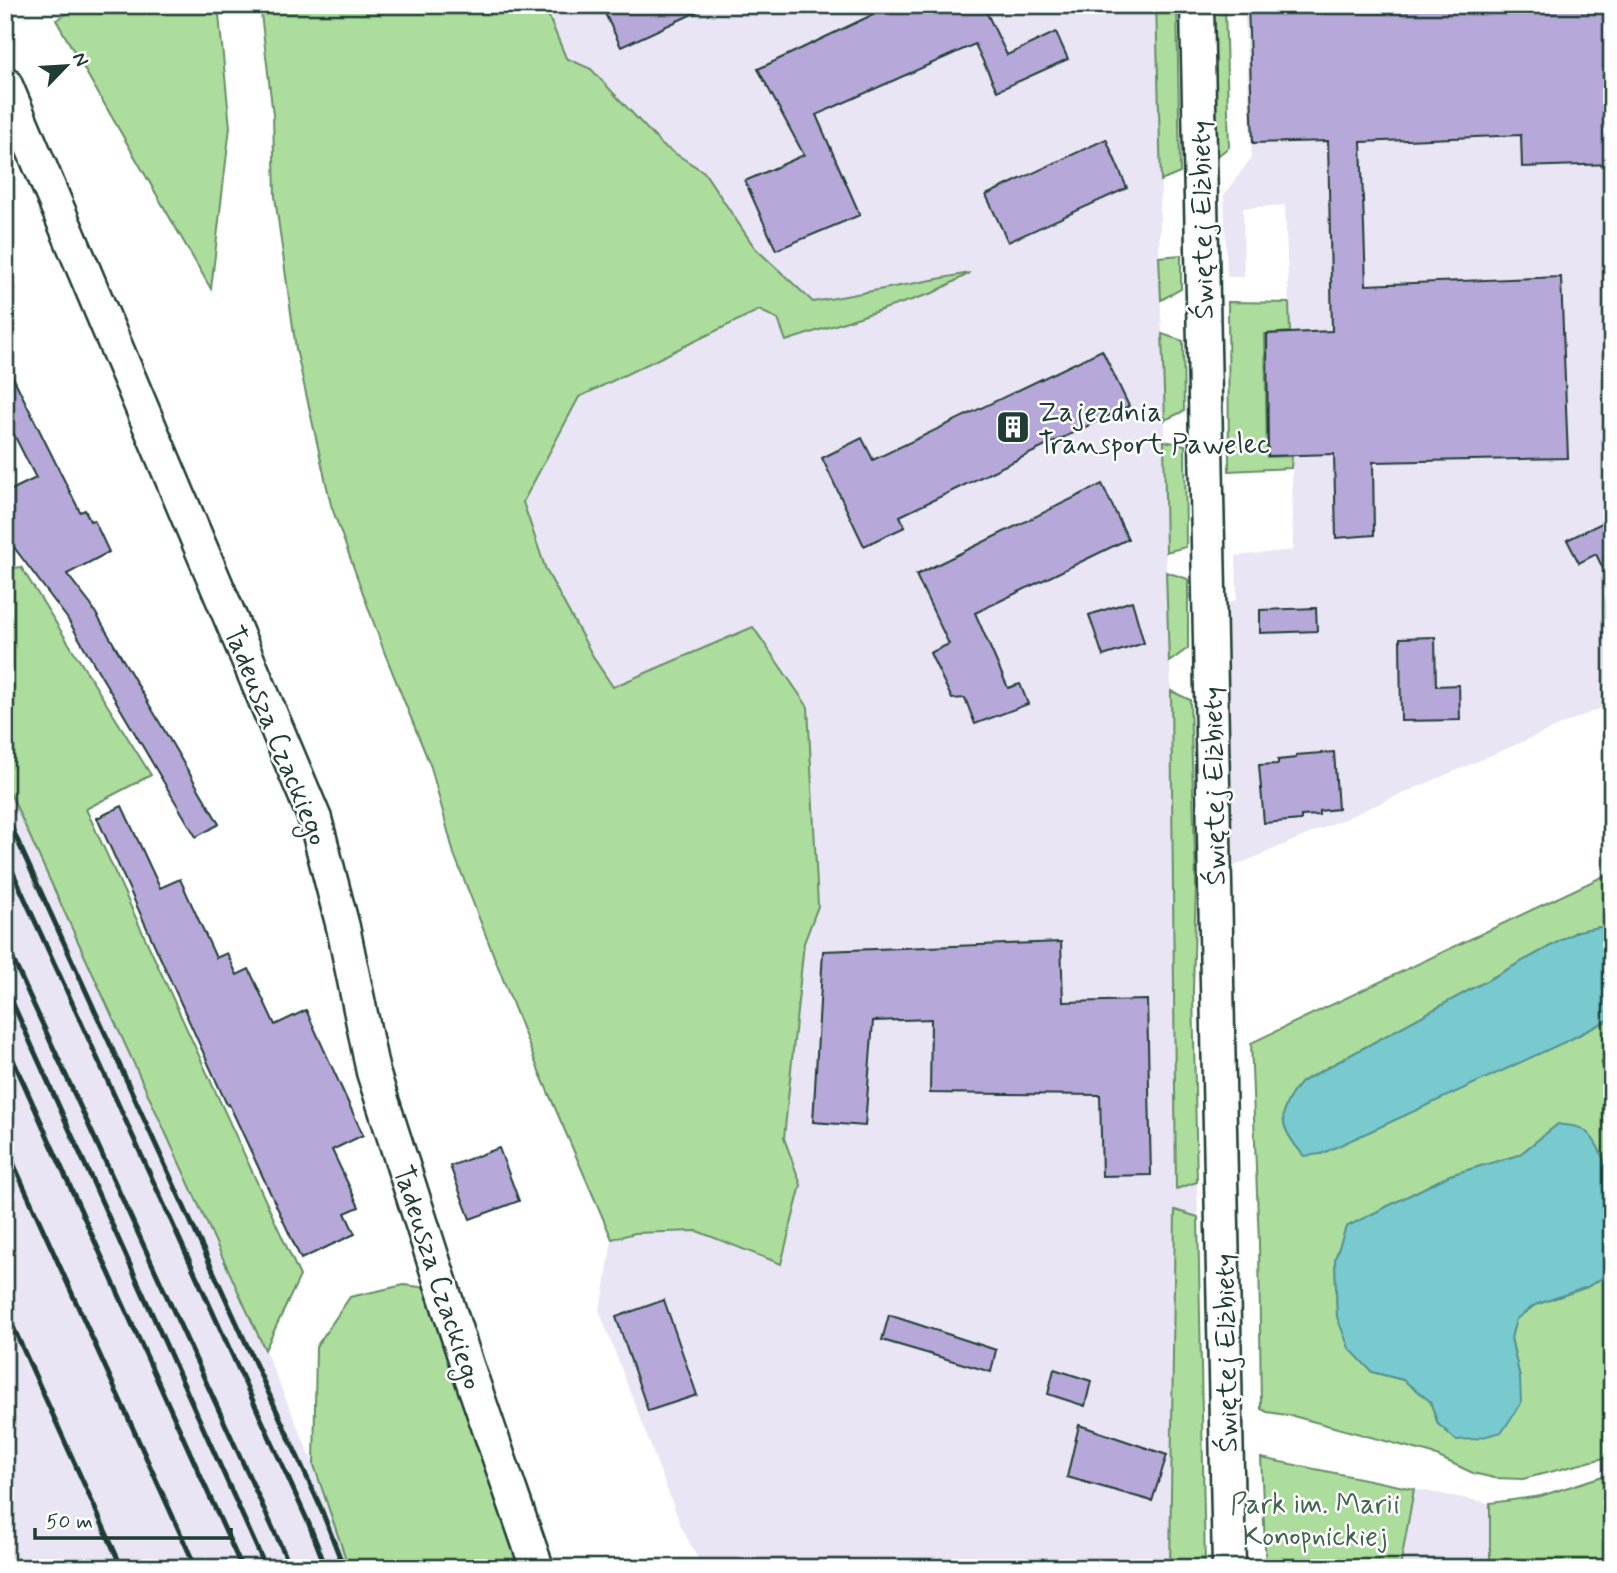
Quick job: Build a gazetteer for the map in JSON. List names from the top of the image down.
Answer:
{
  "streets": {
    "street": ["Świętej Elżbiety", "Tadeusza Czackiego"]
  },
  "parks": ["Park im. Marii Konopnickiej"],
  "places": {
    "building": ["Zajezdnia Transport Pawelec"]
  },
  "scale_bar": "50 m",
  "north": "top right"
}
